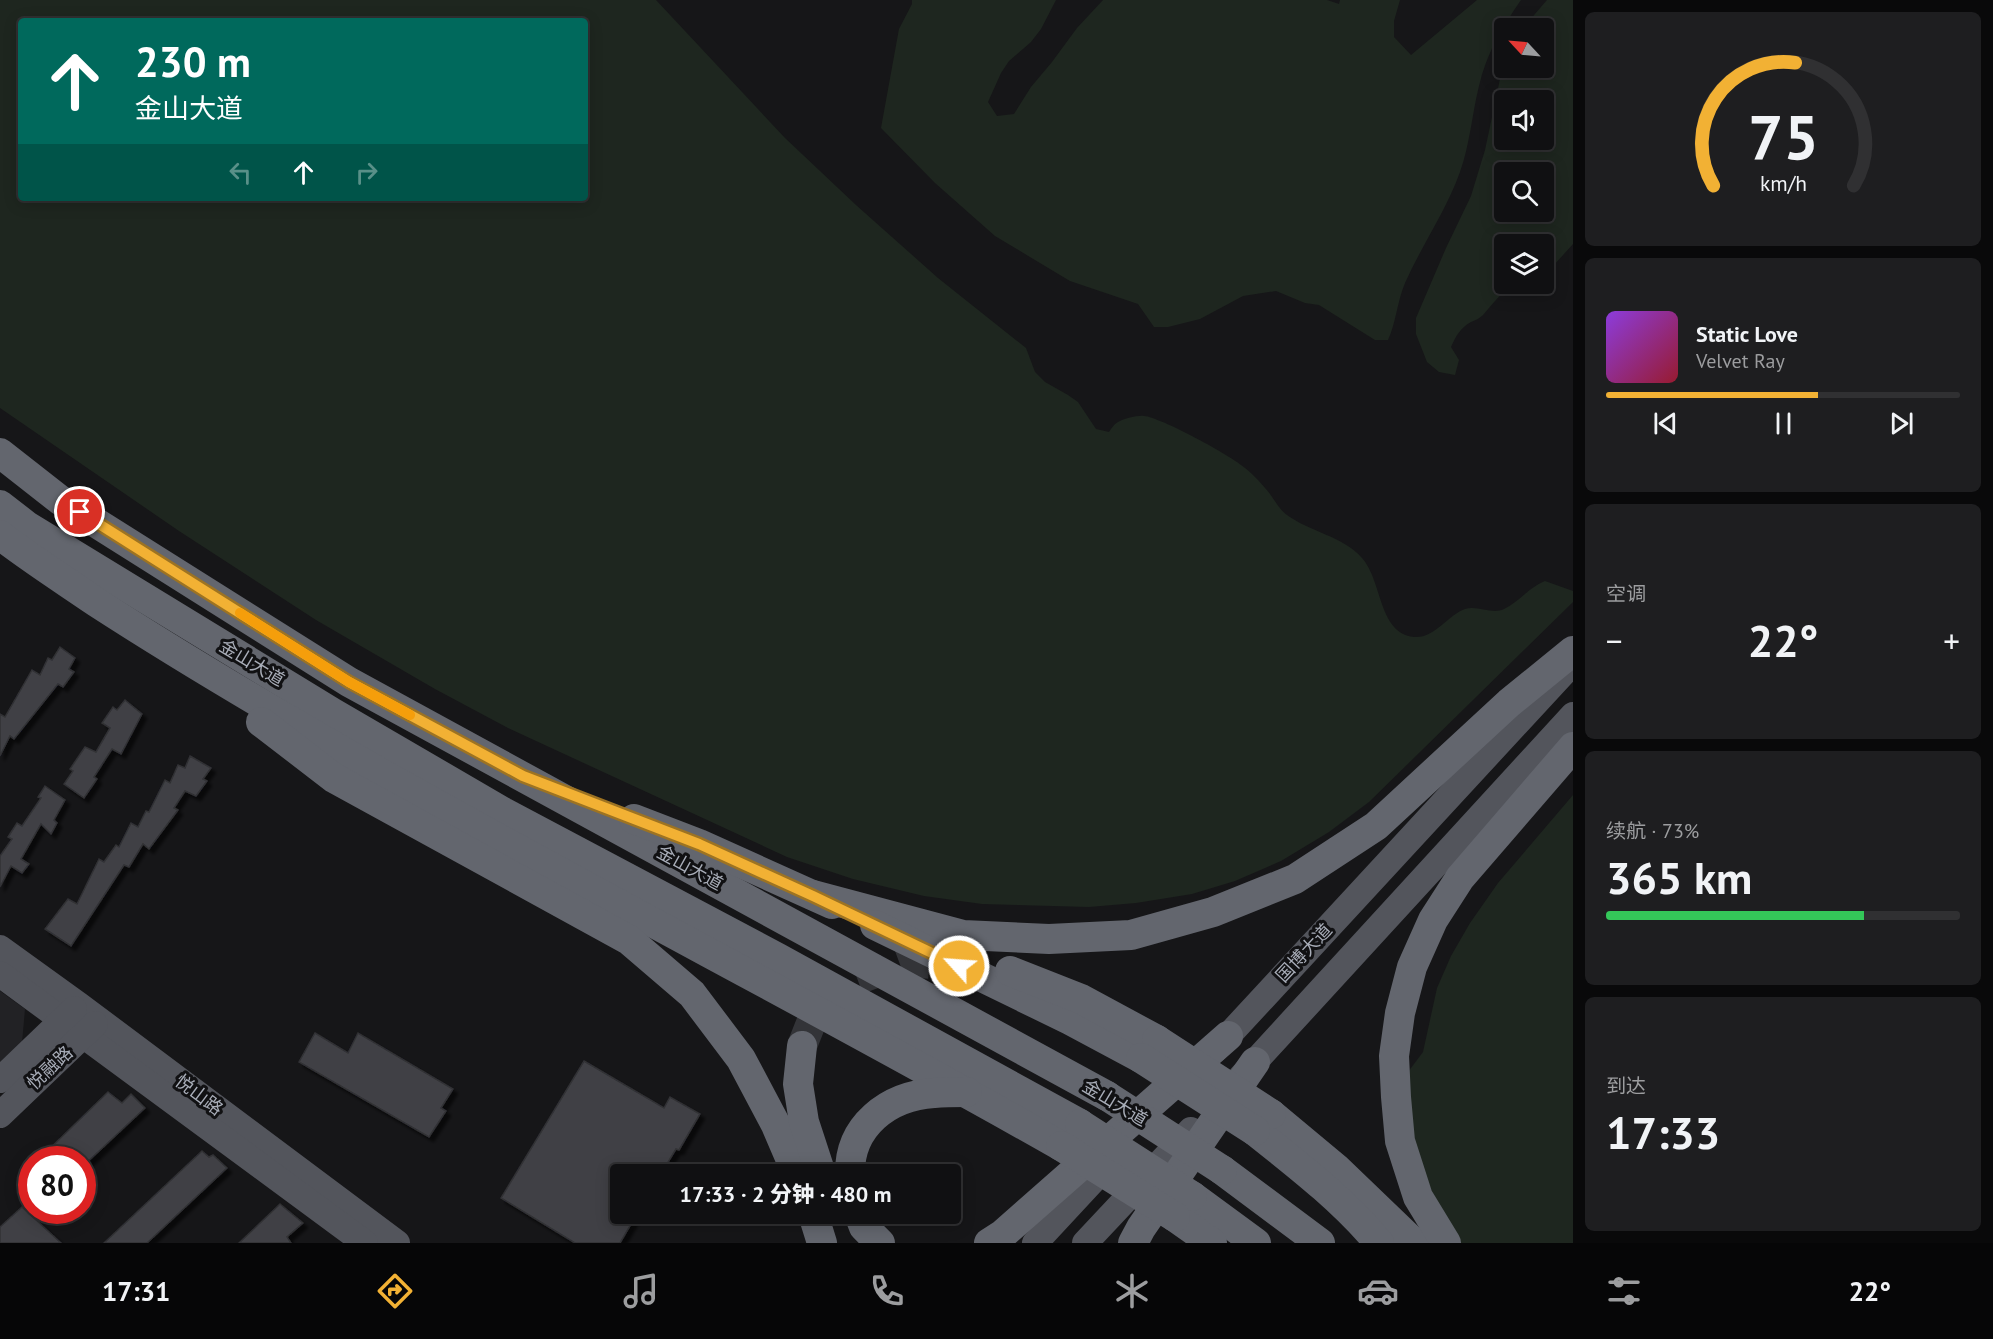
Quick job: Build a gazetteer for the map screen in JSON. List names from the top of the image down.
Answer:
{
  "streets": {
    "highway": ["金山大道"],
    "main road": ["国博大道", "悦融路", "悦山路"]
  },
  "crossings": [
    ["悦融路", "悦山路"]
  ],
  "north": "top left",
  "page": {
    "turn": ["230 m", "金山大道"],
    "song": ["Static Love", "Velvet Ray"],
    "tile": [
      "空调",
      ["续航 · 73%", "365 km"],
      ["到达", "17:33"]
    ],
    "heat": ["−", "22°", "+"],
    "limit": "80",
    "trip": "17:33 · 2 分钟 · 480 m",
    "tabs": ["17:31", "22°"],
    "gauge": ["75", "km/h"]
  }
}
